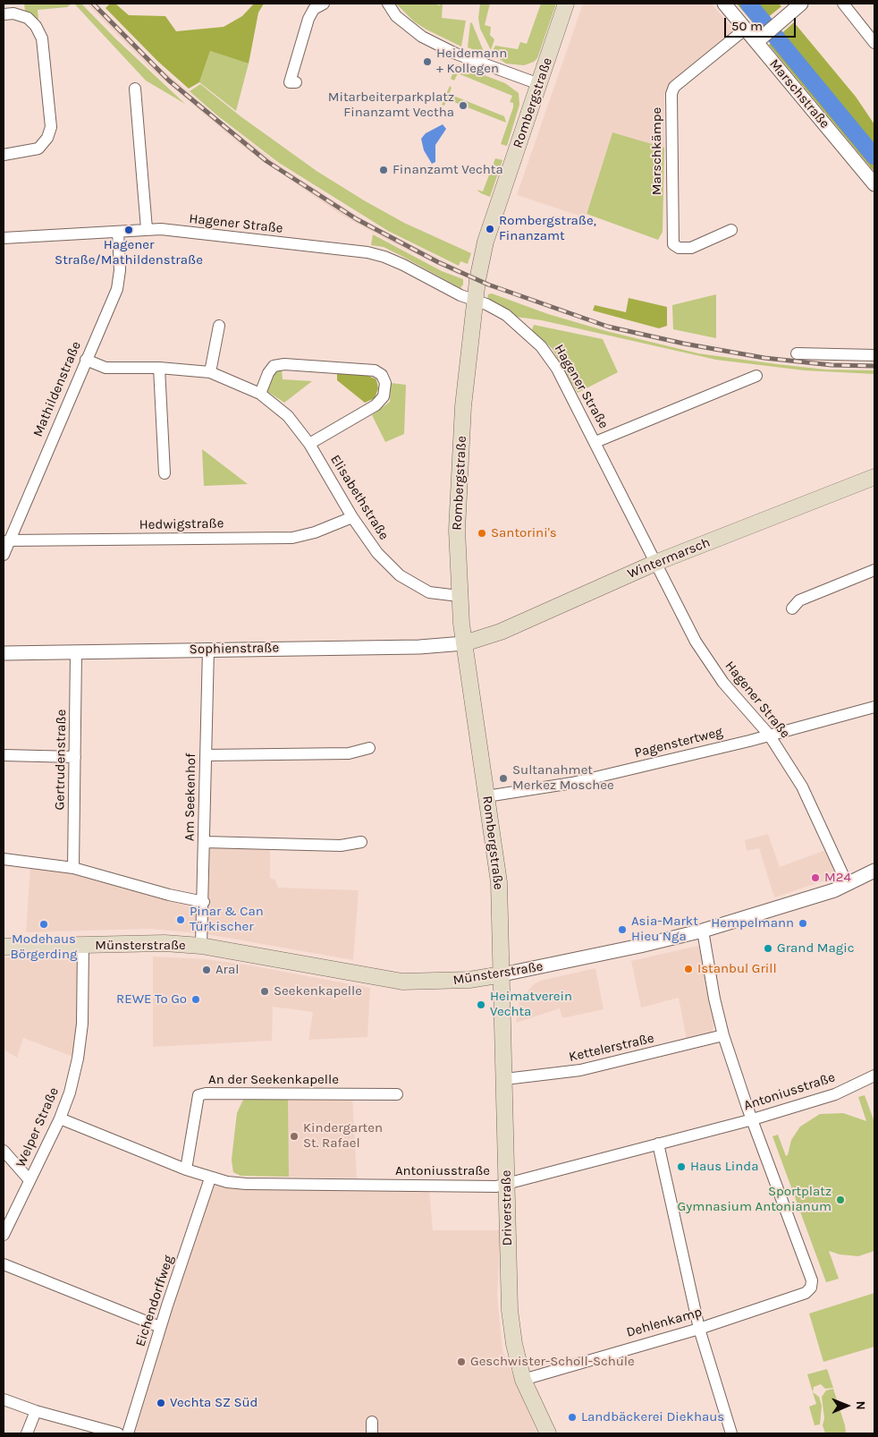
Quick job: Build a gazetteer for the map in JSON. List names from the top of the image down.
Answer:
{
  "streets": {
    "main road": [
      "Rombergstraße",
      "Wintermarsch",
      "Münsterstraße",
      "Driverstraße"
    ],
    "street": [
      "Marschstraße",
      "Marschkämpe",
      "Hagener Straße",
      "Mathildenstraße",
      "Elisabethstraße",
      "Hedwigstraße",
      "Sophienstraße",
      "Pagenstertweg",
      "Gertrudenstraße",
      "Am Seekenhof",
      "Kettelerstraße",
      "An der Seekenkapelle",
      "Antoniusstraße",
      "Welper Straße",
      "Eichendorffweg",
      "Dehlenkamp"
    ]
  },
  "crossings": [
    ["Marschstraße", "Marschkämpe"],
    ["Rombergstraße", "Hagener Straße"],
    ["Rombergstraße", "Elisabethstraße"],
    ["Rombergstraße", "Wintermarsch"],
    ["Rombergstraße", "Sophienstraße"],
    ["Rombergstraße", "Pagenstertweg"],
    ["Rombergstraße", "Münsterstraße"],
    ["Rombergstraße", "Driverstraße"],
    ["Hagener Straße", "Mathildenstraße"],
    ["Hagener Straße", "Wintermarsch"],
    ["Hagener Straße", "Pagenstertweg"],
    ["Hagener Straße", "Münsterstraße"],
    ["Mathildenstraße", "Elisabethstraße"],
    ["Mathildenstraße", "Hedwigstraße"],
    ["Elisabethstraße", "Hedwigstraße"],
    ["Wintermarsch", "Sophienstraße"],
    ["Sophienstraße", "Gertrudenstraße"],
    ["Sophienstraße", "Am Seekenhof"],
    ["Am Seekenhof", "Münsterstraße"],
    ["Münsterstraße", "Welper Straße"],
    ["Münsterstraße", "Driverstraße"],
    ["Kettelerstraße", "Driverstraße"],
    ["An der Seekenkapelle", "Antoniusstraße"],
    ["Antoniusstraße", "Welper Straße"],
    ["Antoniusstraße", "Driverstraße"],
    ["Antoniusstraße", "Eichendorffweg"],
    ["Antoniusstraße", "Dehlenkamp"],
    ["Driverstraße", "Dehlenkamp"]
  ],
  "places": [
    "Heidemann + Kollegen",
    "Mitarbeiterparkplatz Finanzamt Vectha",
    "Finanzamt Vechta",
    "Rombergstraße, Finanzamt",
    "Hagener Straße/Mathildenstraße",
    "Santorini's",
    "Sultanahmet Merkez Moschee",
    "M24",
    "Pinar & Can Türkischer",
    "Hempelmann",
    "Modehaus Börgerding",
    "Asia-Markt Hieu Nga",
    "Grand Magic",
    "Istanbul Grill",
    "Aral",
    "Seekenkapelle",
    "REWE To Go",
    "Heimatverein Vechta",
    "Kindergarten St. Rafael",
    "Haus Linda",
    "Sportplatz Gymnasium Antonianum",
    "Geschwister-Scholl-Schule",
    "Vechta SZ Süd",
    "Landbäckerei Diekhaus"
  ],
  "scale_bar": "50 m",
  "north": "right"
}
